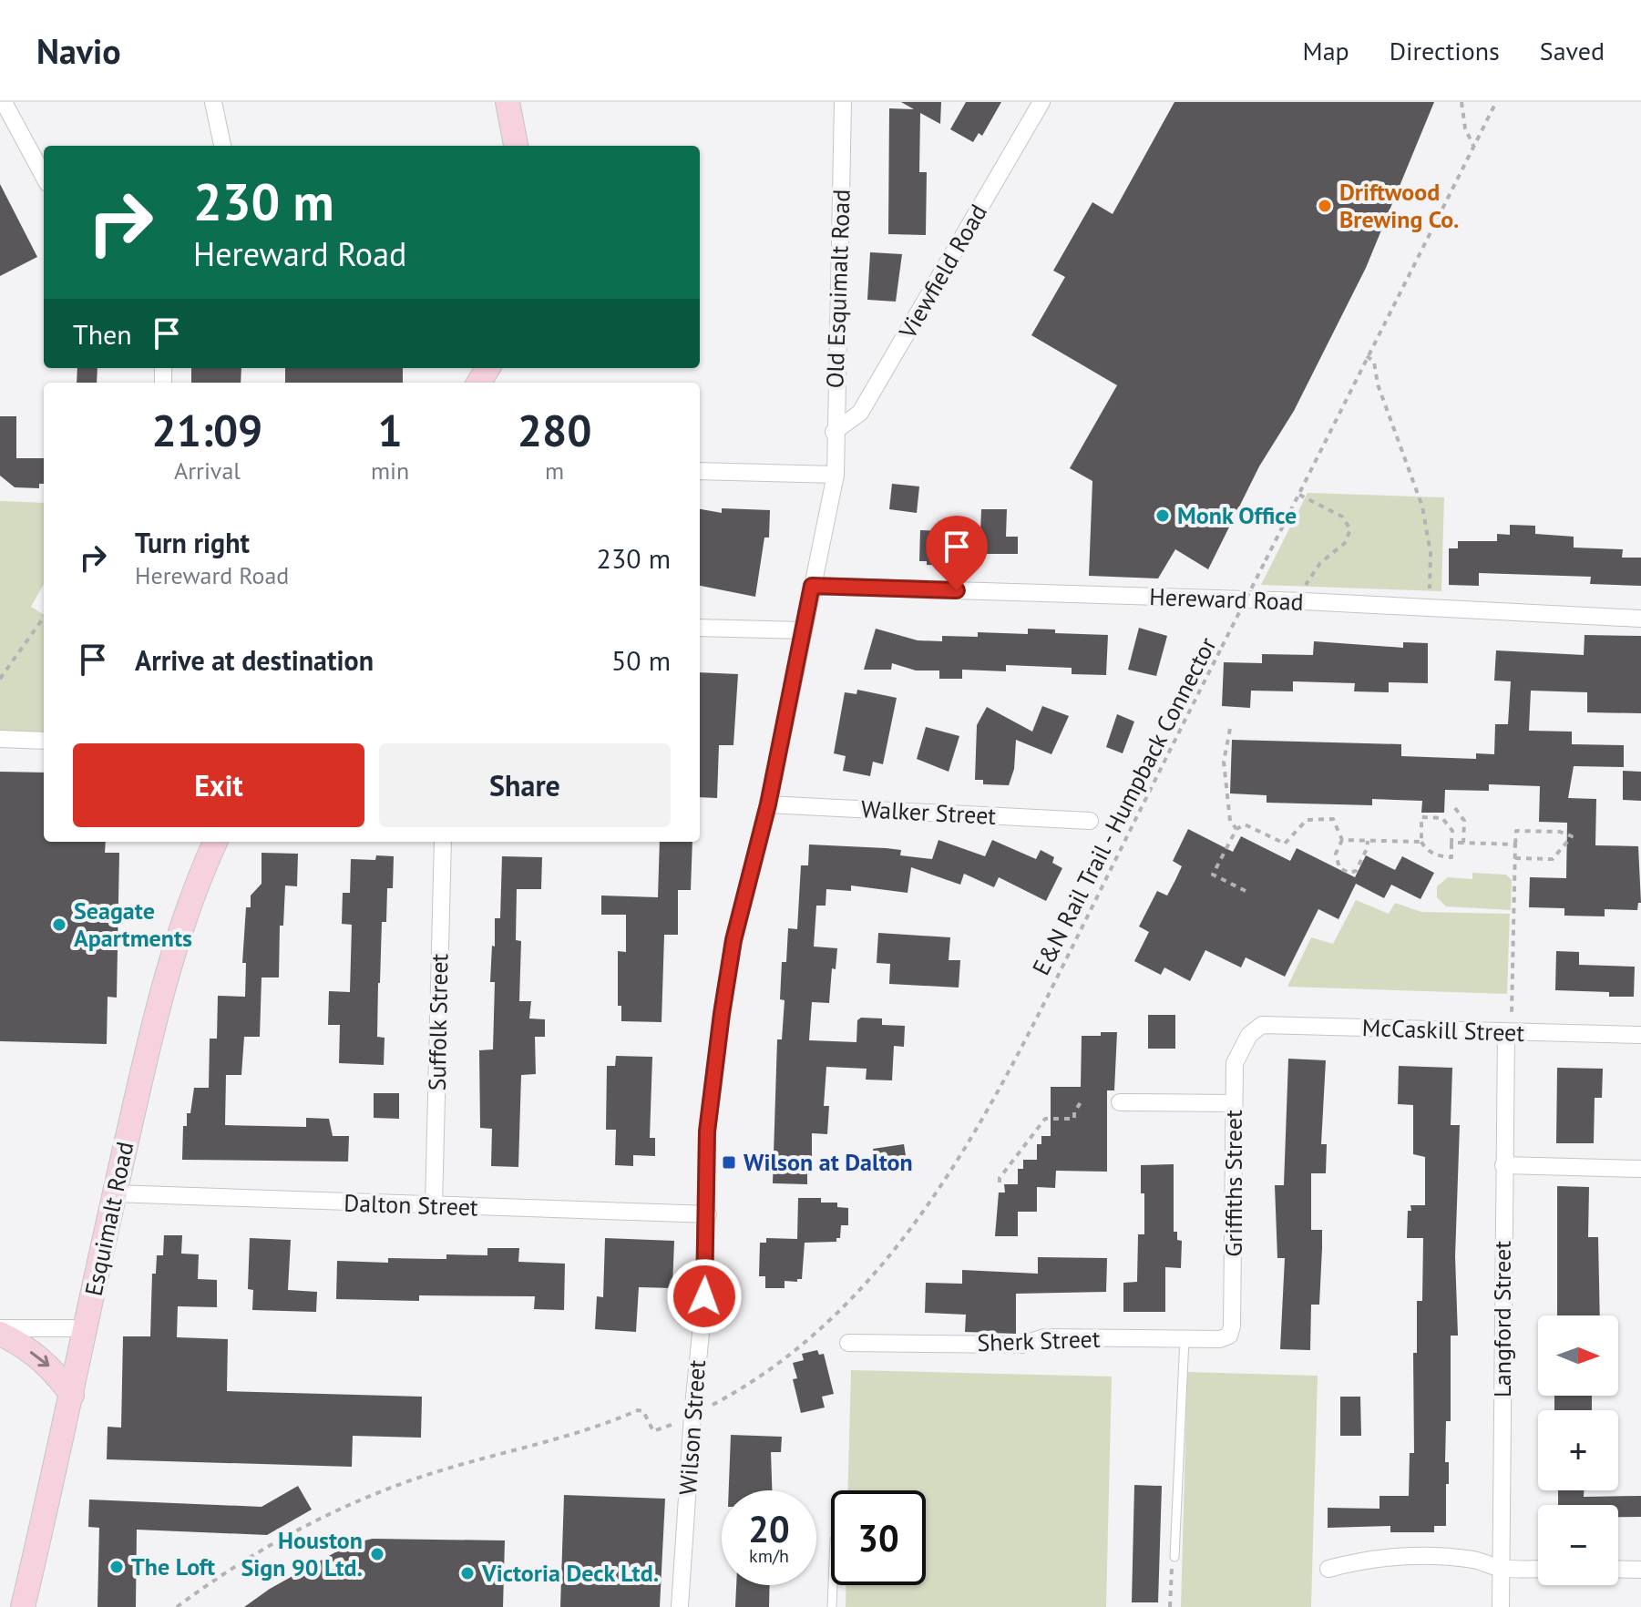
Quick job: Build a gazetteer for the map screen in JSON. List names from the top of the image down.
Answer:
{
  "streets": {
    "main road": ["Esquimalt Road"],
    "street": [
      "Viewfield Road",
      "Old Esquimalt Road",
      "Hereward Road",
      "Walker Street",
      "Suffolk Street",
      "McCaskill Street",
      "Griffiths Street",
      "Dalton Street",
      "Langford Street",
      "Sherk Street",
      "Wilson Street"
    ],
    "path": ["E&N Rail Trail - Humpback Connector"]
  },
  "crossings": [
    ["Viewfield Road", "Old Esquimalt Road"],
    ["Old Esquimalt Road", "Wilson Street"],
    ["Hereward Road", "Wilson Street"],
    ["Walker Street", "Wilson Street"],
    ["Suffolk Street", "Dalton Street"],
    ["McCaskill Street", "Griffiths Street"],
    ["McCaskill Street", "Langford Street"],
    ["Griffiths Street", "Sherk Street"],
    ["Dalton Street", "Esquimalt Road"],
    ["Dalton Street", "Wilson Street"]
  ],
  "places": {
    "other": [
      "Driftwood Brewing Co.",
      "Monk Office",
      "Seagate Apartments",
      "Houston Sign 90 Ltd.",
      "The Loft",
      "Victoria Deck Ltd."
    ],
    "transit": ["Wilson at Dalton"]
  },
  "north": "right",
  "page": {
    "header": "Navio",
    "nav": ["Map", "Directions", "Saved"],
    "turn": ["230 m", "Hereward Road"],
    "then": "Then",
    "eta": [
      "21:09",
      "Arrival",
      "1",
      "min",
      "280",
      "m"
    ],
    "list": [
      {
        "name": "Turn right",
        "note": "Hereward Road",
        "value": "230 m"
      },
      {
        "name": "Arrive at destination",
        "value": "50 m"
      }
    ],
    "buttons": ["Exit", "Share"],
    "map_buttons": ["+", "−"],
    "speed": "20 km/h",
    "limit": "30"
  }
}
